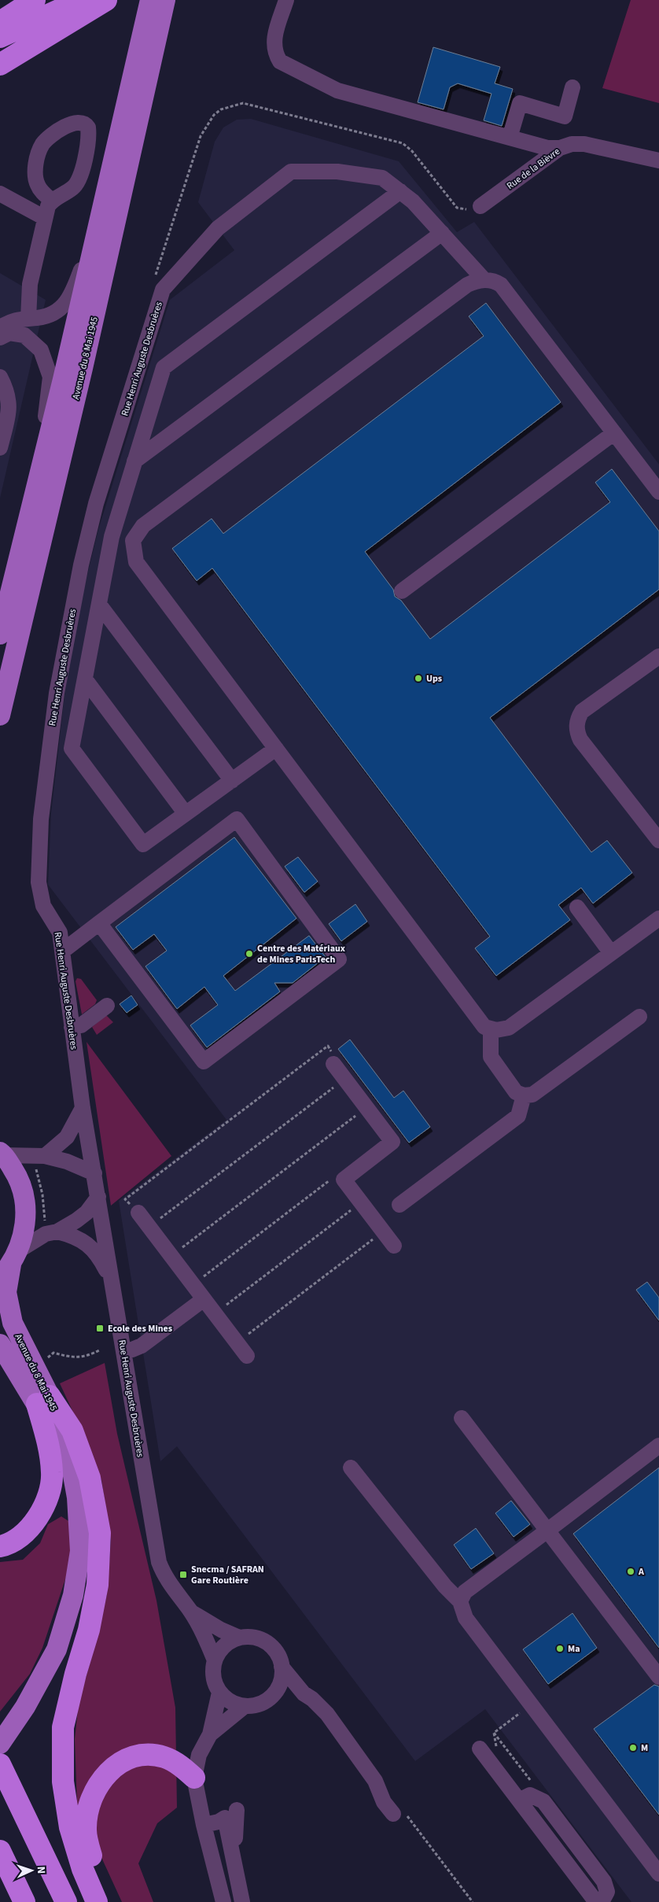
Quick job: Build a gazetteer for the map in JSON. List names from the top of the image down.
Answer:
{
  "streets": {
    "main road": ["Avenue du 8 Mai 1945"],
    "street": ["Rue de la Bièvre", "Rue Henri Auguste Desbruères"]
  },
  "places": {
    "other": [
      "Ups",
      "Centre des Matériaux de Mines ParisTech",
      "A",
      "Ma",
      "M"
    ],
    "transit": ["Ecole des Mines", "Snecma / SAFRAN Gare Routière"]
  },
  "north": "right"
}
